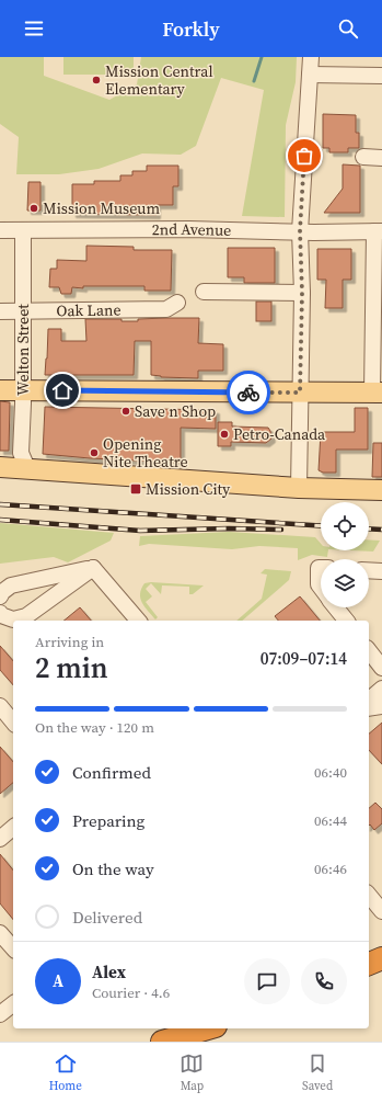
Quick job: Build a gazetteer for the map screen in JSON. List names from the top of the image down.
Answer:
{
  "streets": {
    "street": ["2nd Avenue", "Oak Lane", "Welton Street"]
  },
  "crossings": [
    ["2nd Avenue", "Welton Street"],
    ["Oak Lane", "Welton Street"]
  ],
  "places": {
    "other": [
      "Mission Central Elementary",
      "Mission Museum",
      "Save n Shop",
      "Petro-Canada",
      "Opening Nite Theatre"
    ],
    "transit": ["Mission City"]
  },
  "page": {
    "header": "Forkly",
    "heading": ["2 min", "Arriving in", "07:09–07:14"],
    "panel": ["Alex", "Courier · 4.6"],
    "bar": "On the way · 120 m",
    "list": [
      ["Confirmed", "06:40"],
      ["Preparing", "06:44"],
      ["On the way", "06:46"],
      "Delivered"
    ],
    "round": "A",
    "tabs": ["Home", "Map", "Saved"]
  }
}
